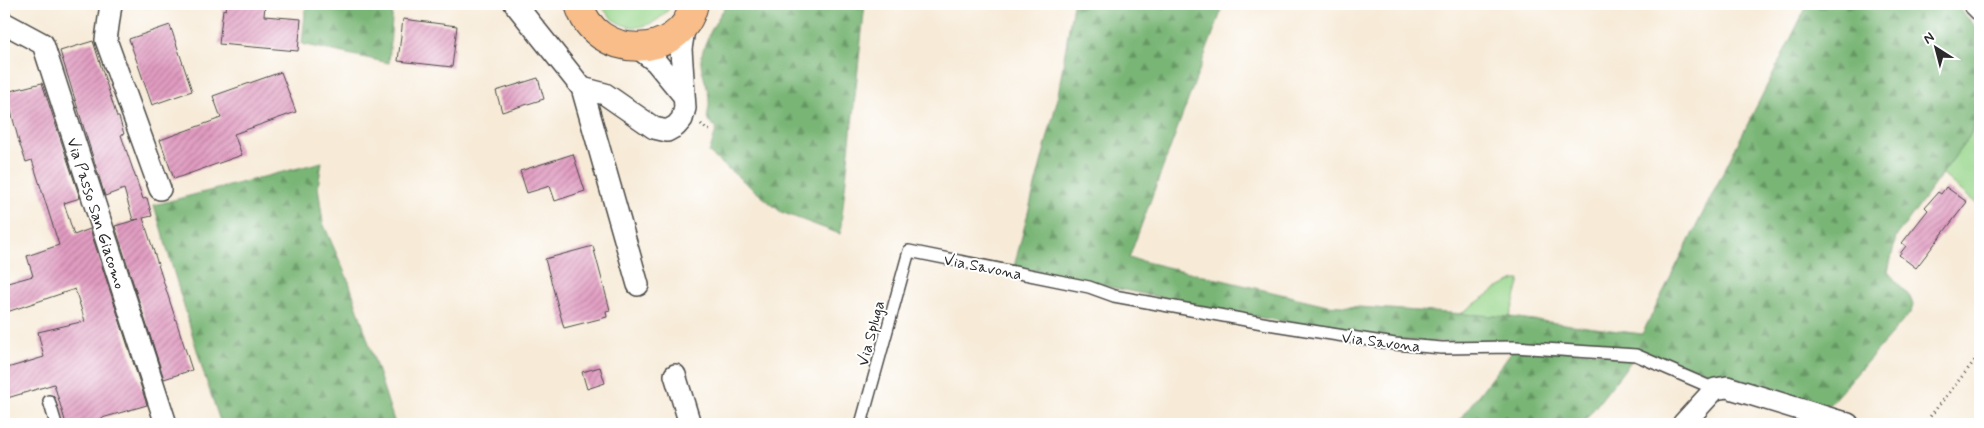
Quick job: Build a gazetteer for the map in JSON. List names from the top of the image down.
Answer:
{
  "streets": {
    "street": ["Via Passo San Giacomo", "Via Savona"],
    "lane": ["Via Spluga"]
  },
  "crossings": [
    ["Via Savona", "Via Spluga"]
  ],
  "north": "top left"
}
